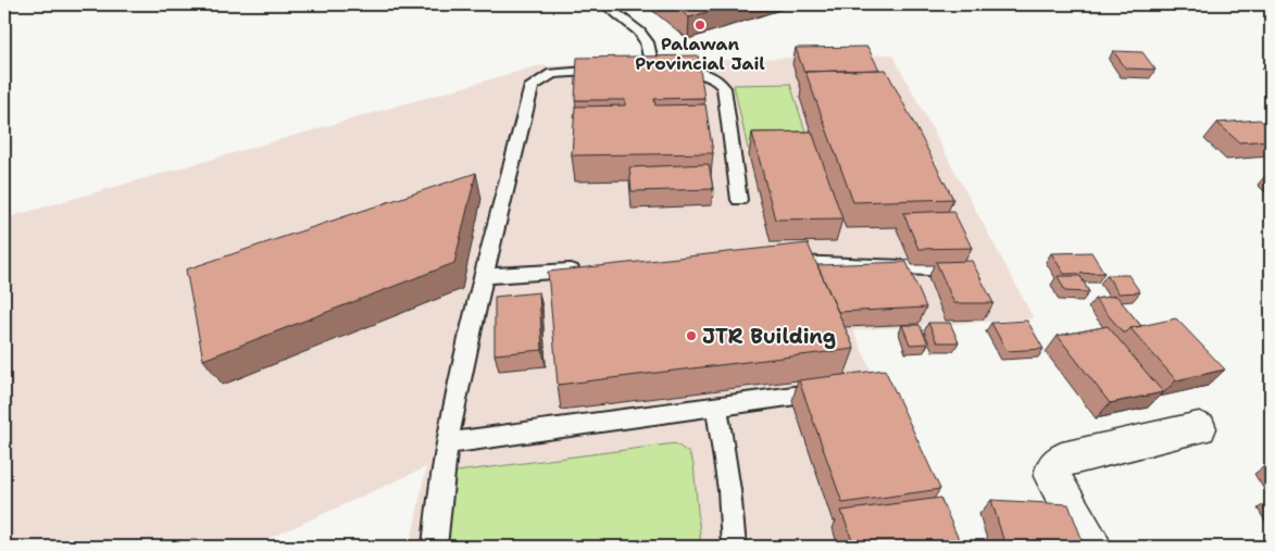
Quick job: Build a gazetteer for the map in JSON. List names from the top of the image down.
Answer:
{
  "places": ["Palawan Provincial Jail", "JTR Building"]
}
